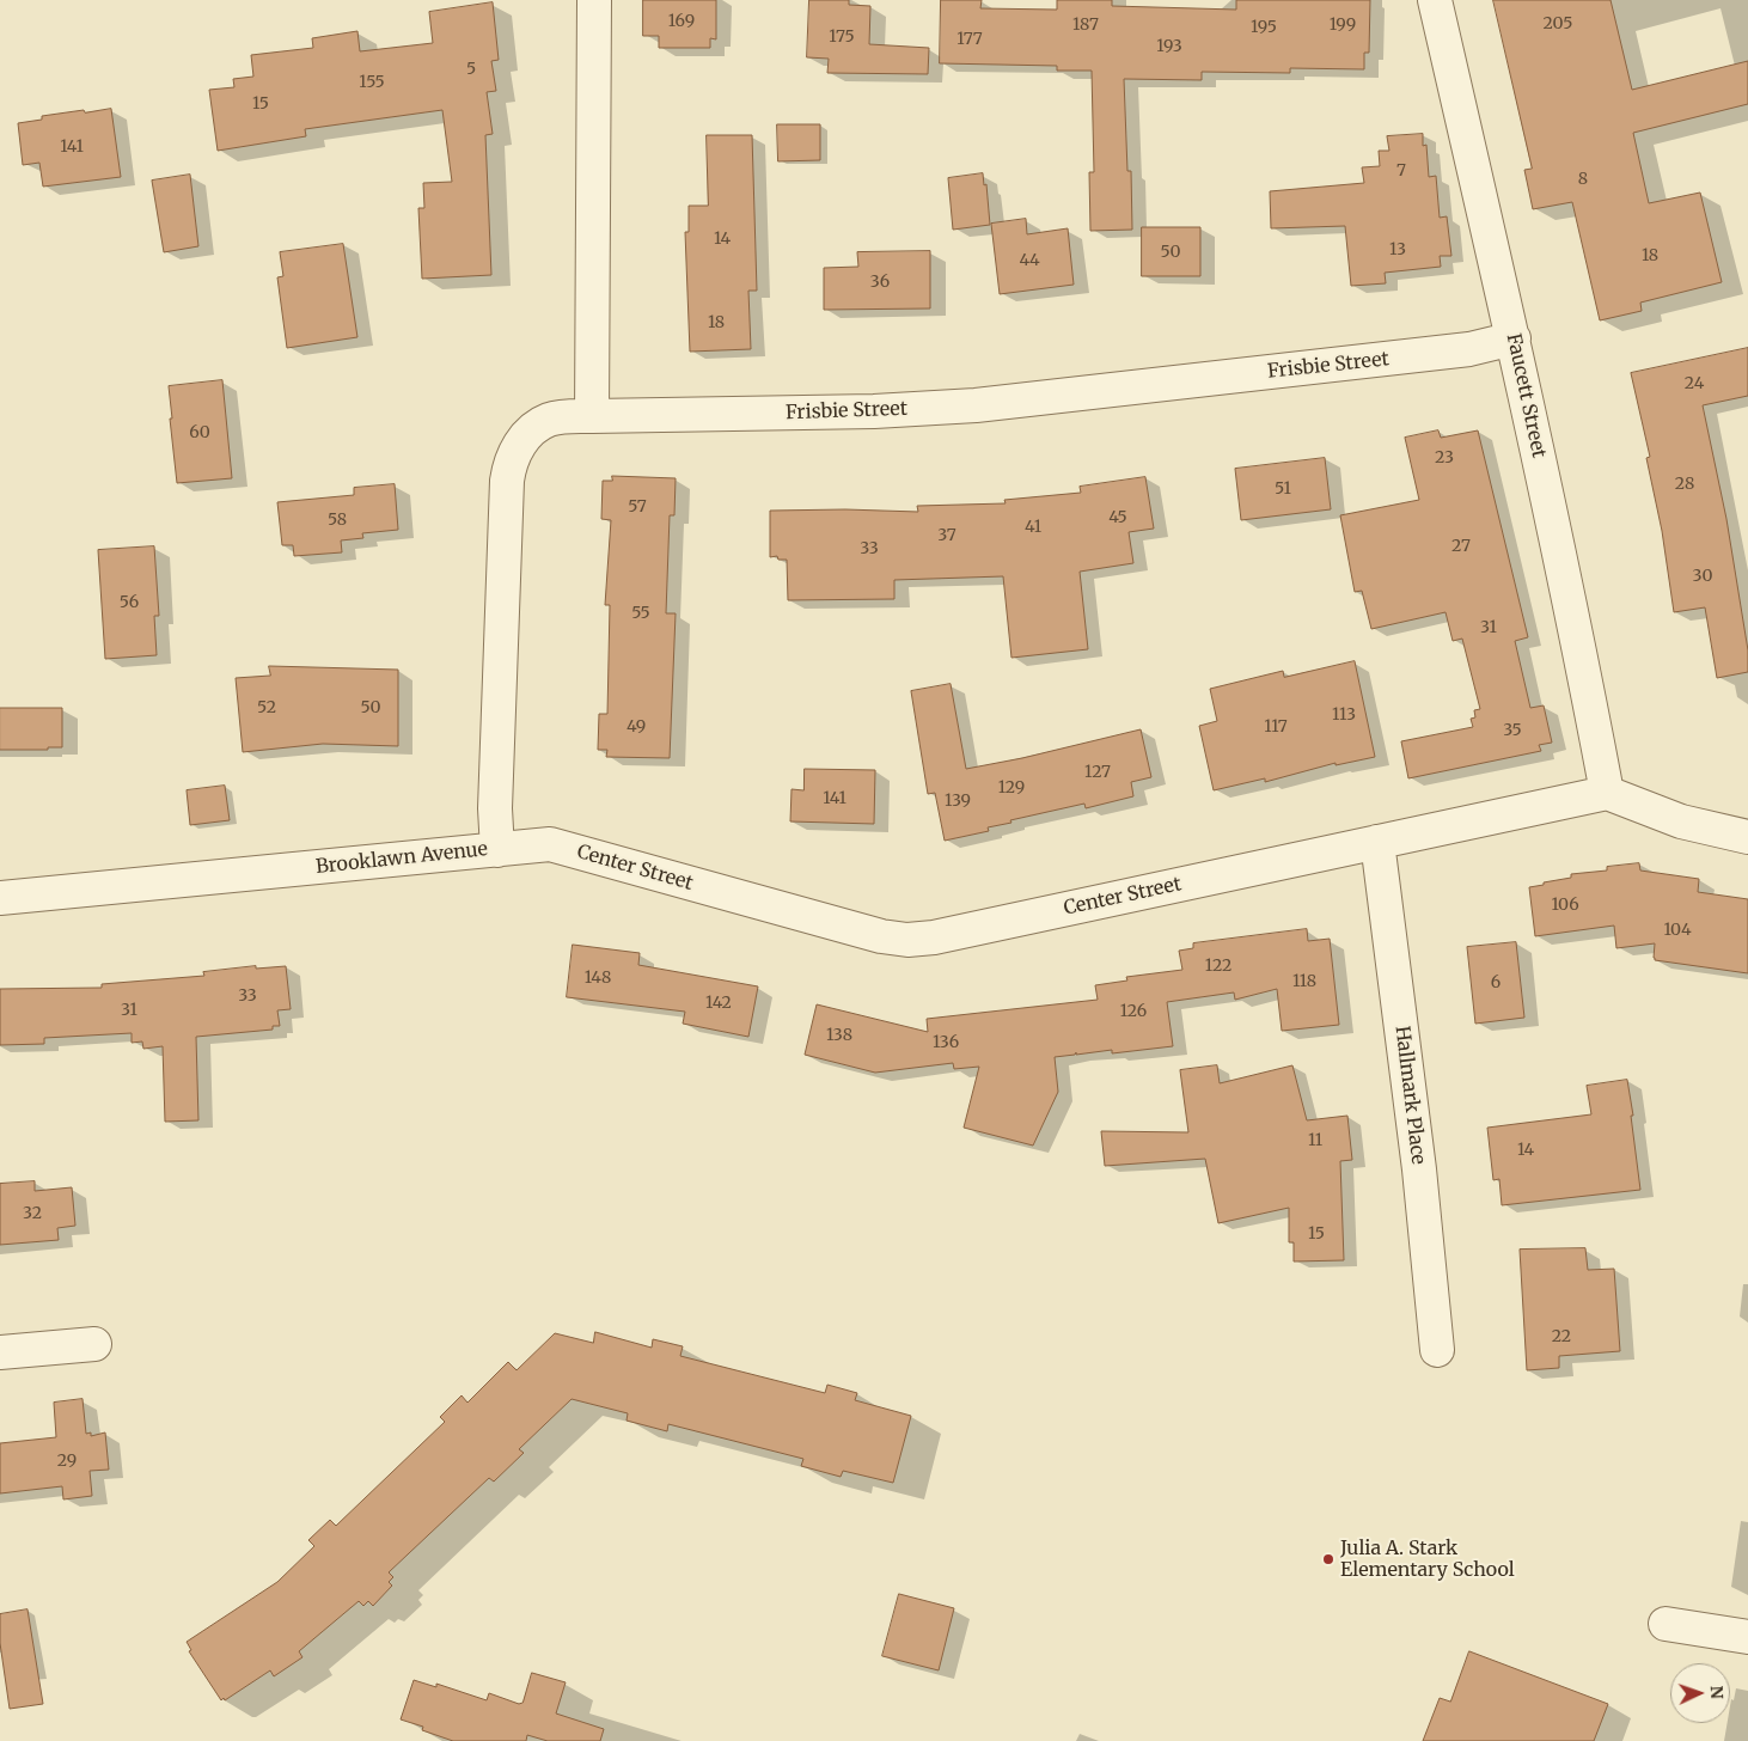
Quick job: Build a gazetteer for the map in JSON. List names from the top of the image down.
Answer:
{
  "streets": {
    "street": [
      "Frisbie Street",
      "Faucett Street",
      "Brooklawn Avenue",
      "Center Street",
      "Hallmark Place"
    ]
  },
  "crossings": [
    ["Frisbie Street", "Faucett Street"],
    ["Frisbie Street", "Brooklawn Avenue"],
    ["Faucett Street", "Center Street"],
    ["Brooklawn Avenue", "Center Street"],
    ["Center Street", "Hallmark Place"]
  ],
  "places": ["Julia A. Stark Elementary School"],
  "house_numbers": [
    "169",
    "205",
    "187",
    "199",
    "195",
    "175",
    "177",
    "193",
    "5",
    "155",
    "15",
    "141",
    "7",
    "8",
    "14",
    "13",
    "50",
    "18",
    "44",
    "36",
    "18",
    "24",
    "60",
    "23",
    "28",
    "51",
    "57",
    "45",
    "58",
    "41",
    "37",
    "27",
    "33",
    "30",
    "56",
    "55",
    "31",
    "52",
    "50",
    "113",
    "49",
    "117",
    "35",
    "127",
    "129",
    "141",
    "139",
    "106",
    "104",
    "122",
    "148",
    "118",
    "6",
    "33",
    "142",
    "31",
    "126",
    "138",
    "136",
    "11",
    "14",
    "32",
    "15",
    "22",
    "29"
  ],
  "north": "right"
}
